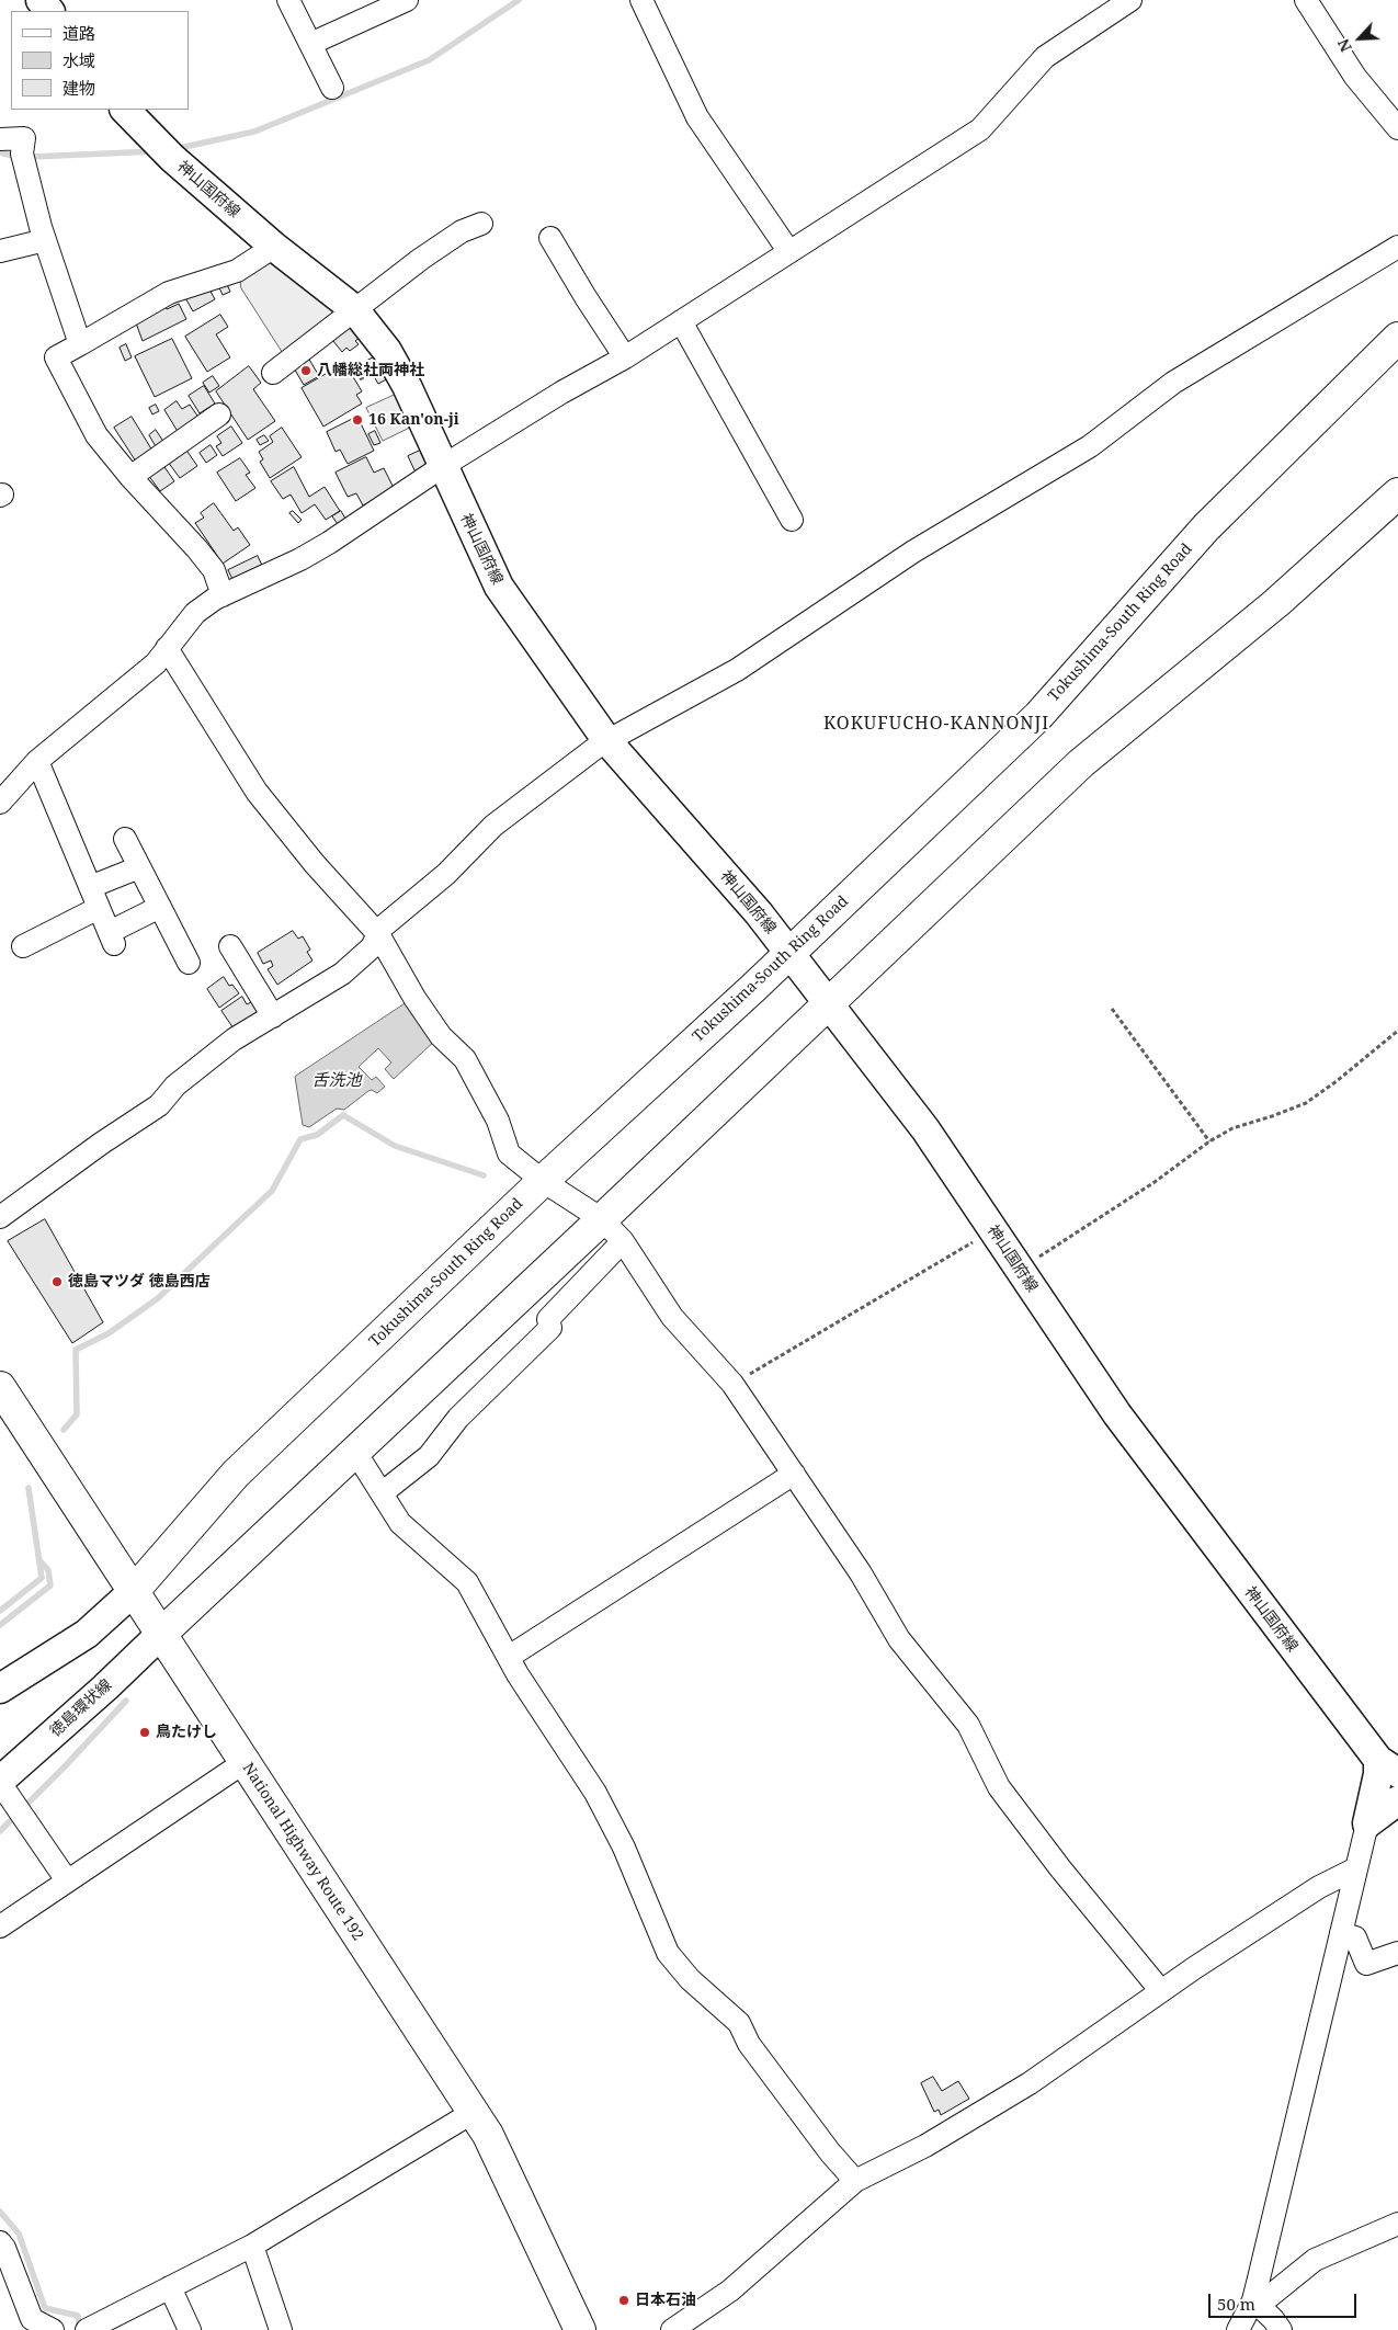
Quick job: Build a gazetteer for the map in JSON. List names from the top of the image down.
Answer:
{
  "streets": {
    "highway": ["Tokushima-South Ring Road", "National Highway Route 192"],
    "main road": ["神山国府線", "徳島環状線"]
  },
  "crossings": [
    ["神山国府線", "Tokushima-South Ring Road"],
    ["Tokushima-South Ring Road", "National Highway Route 192"],
    ["徳島環状線", "National Highway Route 192"]
  ],
  "districts": ["KOKUFUCHO-KANNONJI"],
  "water": ["舌洗池"],
  "places": [
    "八幡総社両神社",
    "16 Kan'on-ji",
    "徳島マツダ 徳島西店",
    "鳥たけし",
    "日本石油"
  ],
  "legend": ["道路", "水域", "建物"],
  "scale_bar": "50 m",
  "north": "bottom left"
}
